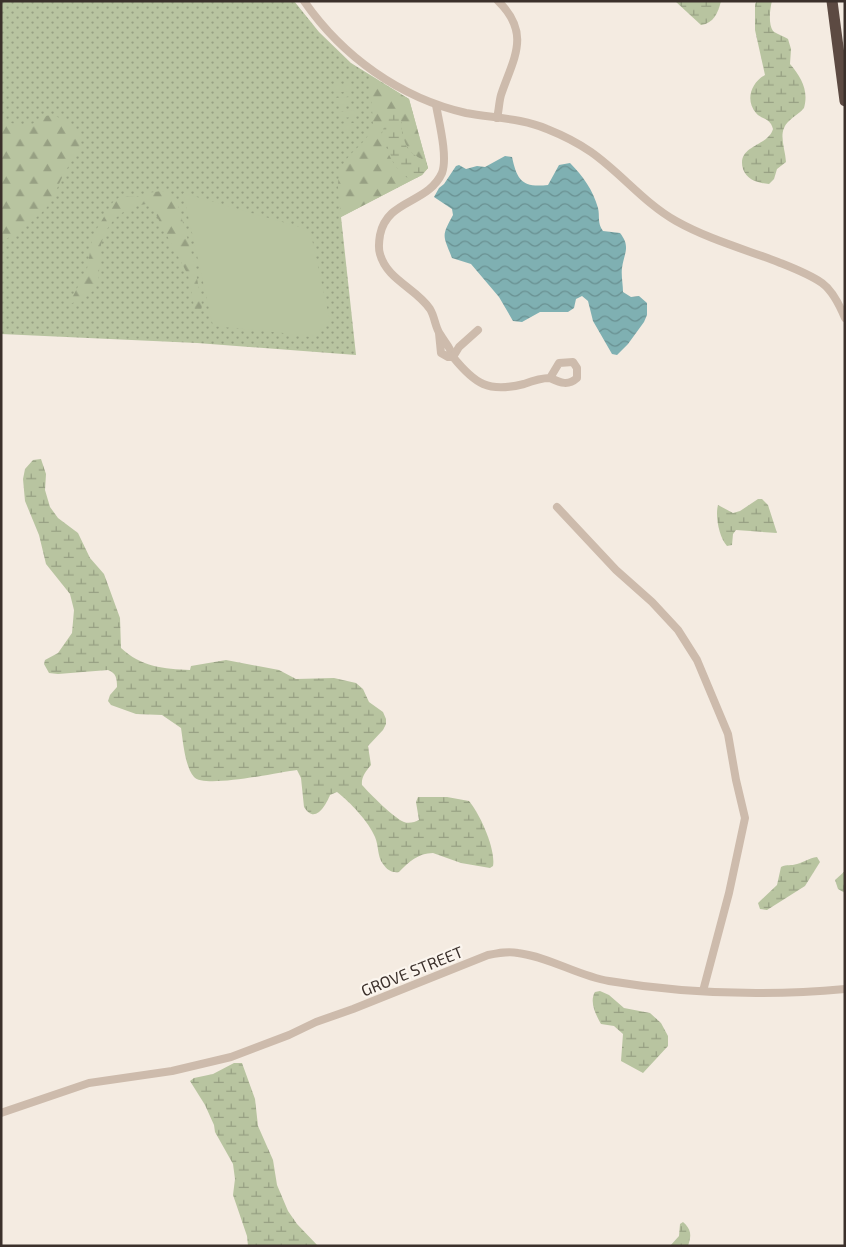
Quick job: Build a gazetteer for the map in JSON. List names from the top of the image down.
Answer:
{
  "streets": {
    "street": ["GROVE STREET"]
  }
}
